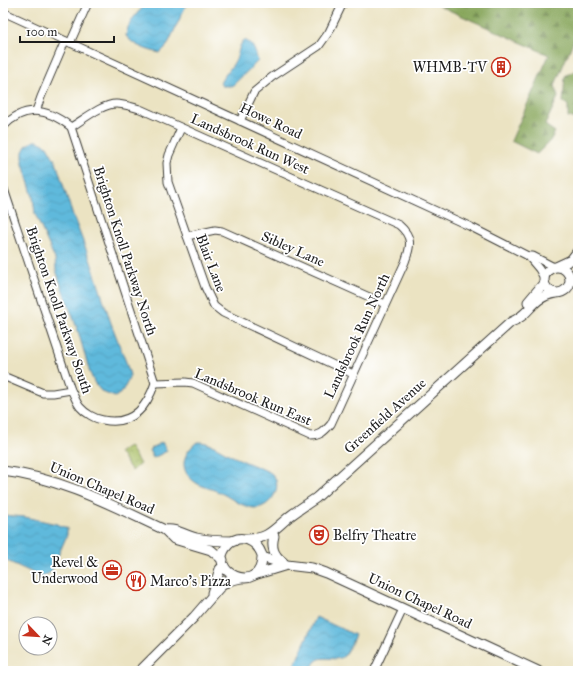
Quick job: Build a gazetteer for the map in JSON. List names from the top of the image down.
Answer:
{
  "streets": {
    "main road": ["Greenfield Avenue", "Union Chapel Road"],
    "street": [
      "Howe Road",
      "Landsbrook Run West",
      "Sibley Lane",
      "Brighton Knoll Parkway North",
      "Blair Lane",
      "Brighton Knoll Parkway South",
      "Landsbrook Run North",
      "Landsbrook Run East"
    ]
  },
  "crossings": [
    ["Howe Road", "Greenfield Avenue"],
    ["Landsbrook Run West", "Brighton Knoll Parkway North"],
    ["Landsbrook Run West", "Blair Lane"],
    ["Landsbrook Run West", "Landsbrook Run North"],
    ["Sibley Lane", "Blair Lane"],
    ["Sibley Lane", "Landsbrook Run North"],
    ["Brighton Knoll Parkway North", "Brighton Knoll Parkway South"],
    ["Brighton Knoll Parkway North", "Landsbrook Run East"],
    ["Blair Lane", "Landsbrook Run North"],
    ["Brighton Knoll Parkway South", "Landsbrook Run East"],
    ["Landsbrook Run North", "Landsbrook Run East"],
    ["Greenfield Avenue", "Union Chapel Road"]
  ],
  "places": {
    "building": ["WHMB-TV"],
    "theatre": ["Belfry Theatre"],
    "office": ["Revel & Underwood"],
    "restaurant": ["Marco's Pizza"]
  },
  "scale_bar": "100 m",
  "north": "bottom right"
}
